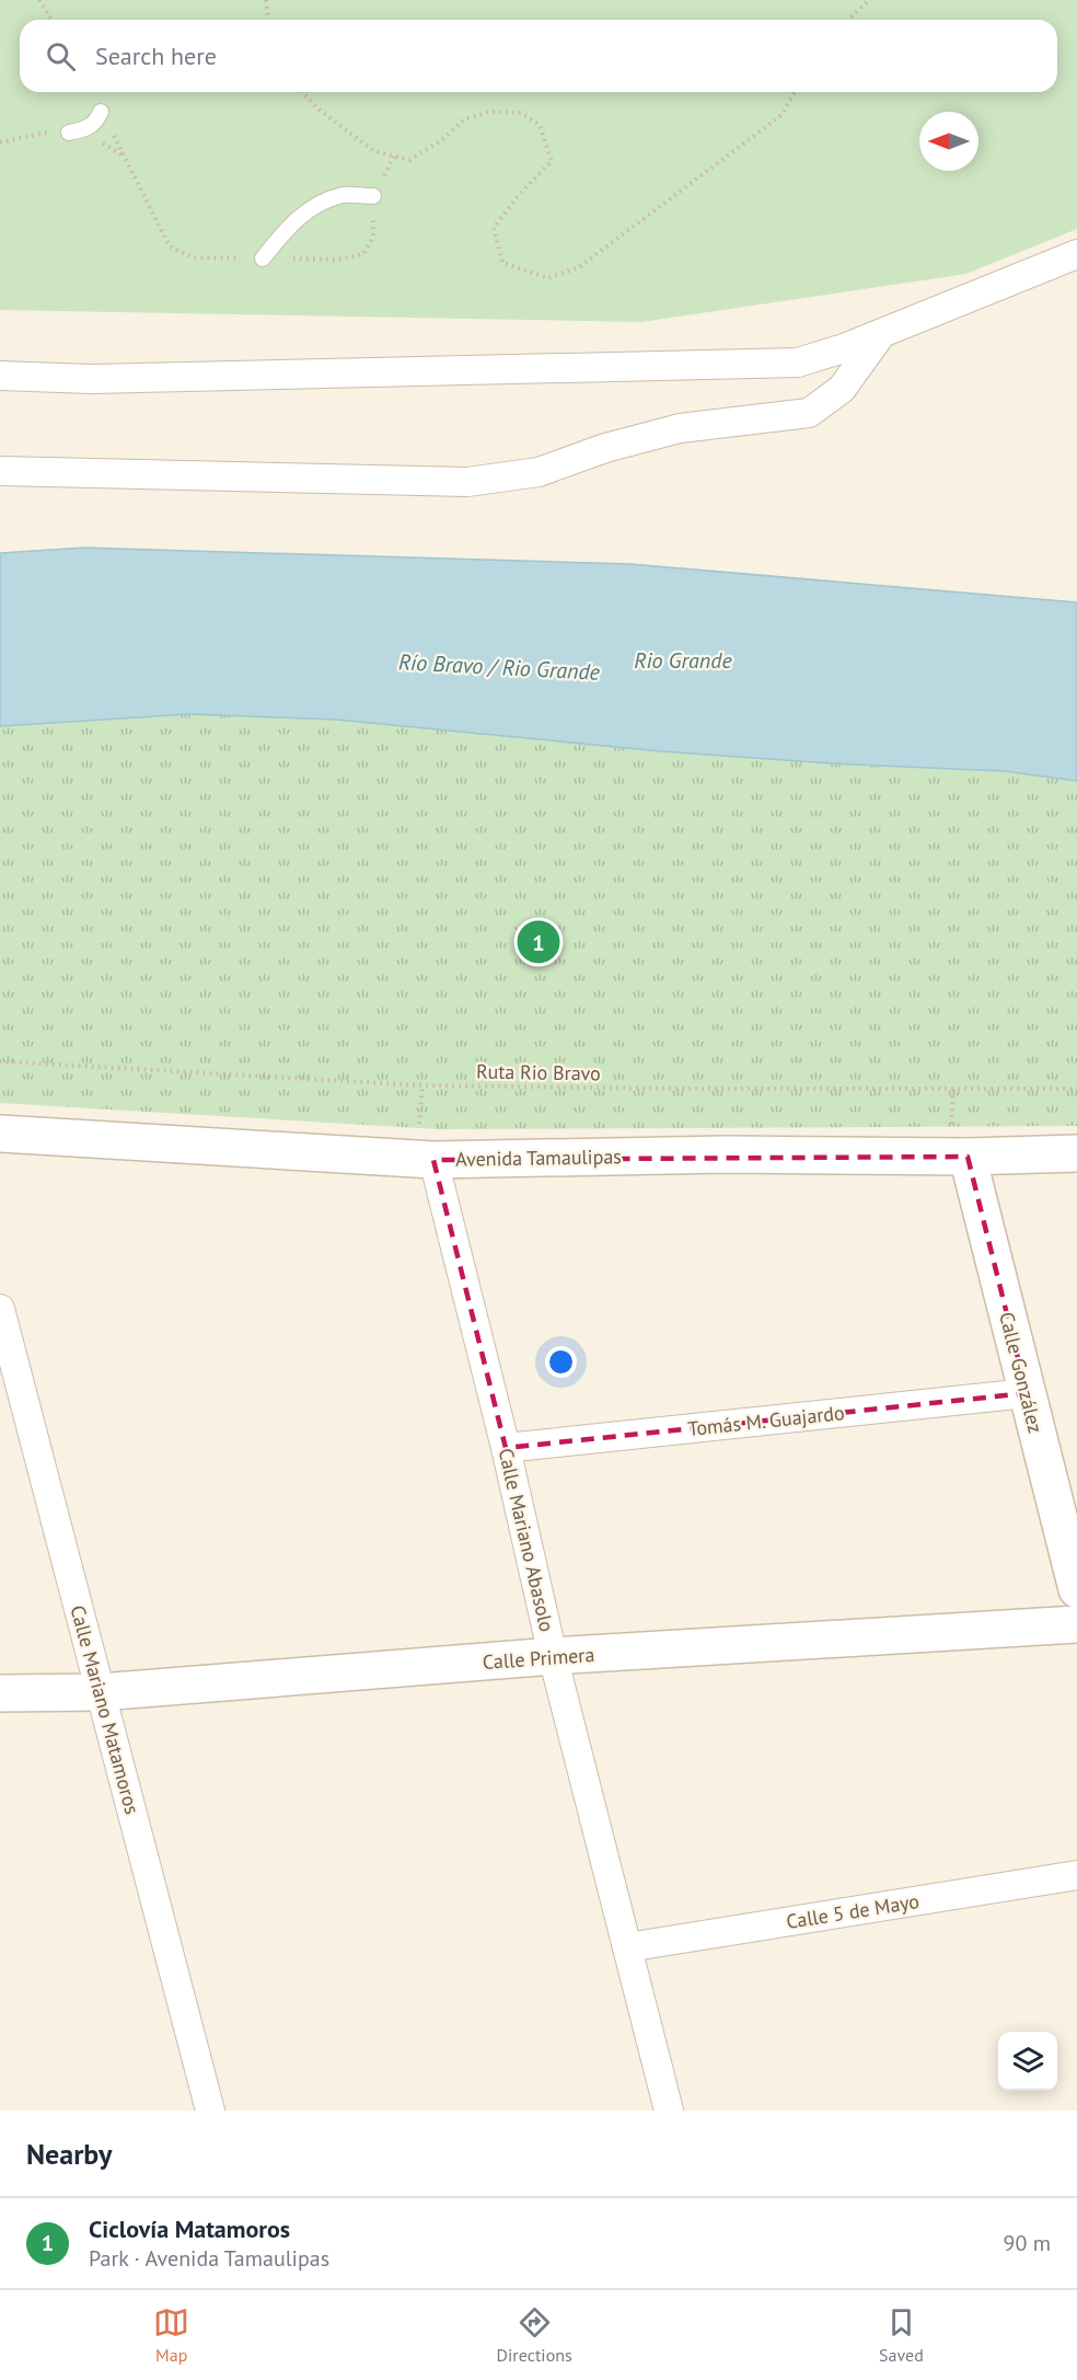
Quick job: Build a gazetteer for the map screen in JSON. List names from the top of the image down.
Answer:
{
  "streets": {
    "street": [
      "Avenida Tamaulipas",
      "Calle González",
      "Tomás M. Guajardo",
      "Calle Mariano Abasolo",
      "Calle Primera",
      "Calle Mariano Matamoros",
      "Calle 5 de Mayo"
    ],
    "path": ["Ruta Rio Bravo"]
  },
  "crossings": [
    ["Avenida Tamaulipas", "Calle González"],
    ["Avenida Tamaulipas", "Calle Mariano Abasolo"],
    ["Calle González", "Tomás M. Guajardo"],
    ["Tomás M. Guajardo", "Calle Mariano Abasolo"],
    ["Calle Mariano Abasolo", "Calle Primera"],
    ["Calle Mariano Abasolo", "Calle 5 de Mayo"],
    ["Calle Primera", "Calle Mariano Matamoros"]
  ],
  "water": ["Rio Grande", "Río Bravo / Rio Grande"],
  "north": "left",
  "page": {
    "search": "Search here",
    "pins": "1",
    "heading": "Nearby",
    "list": [
      {
        "mark": "1",
        "name": "Ciclovía Matamoros",
        "note": "Park · Avenida Tamaulipas",
        "value": "90 m"
      }
    ],
    "nav": ["Map", "Directions", "Saved"]
  }
}
